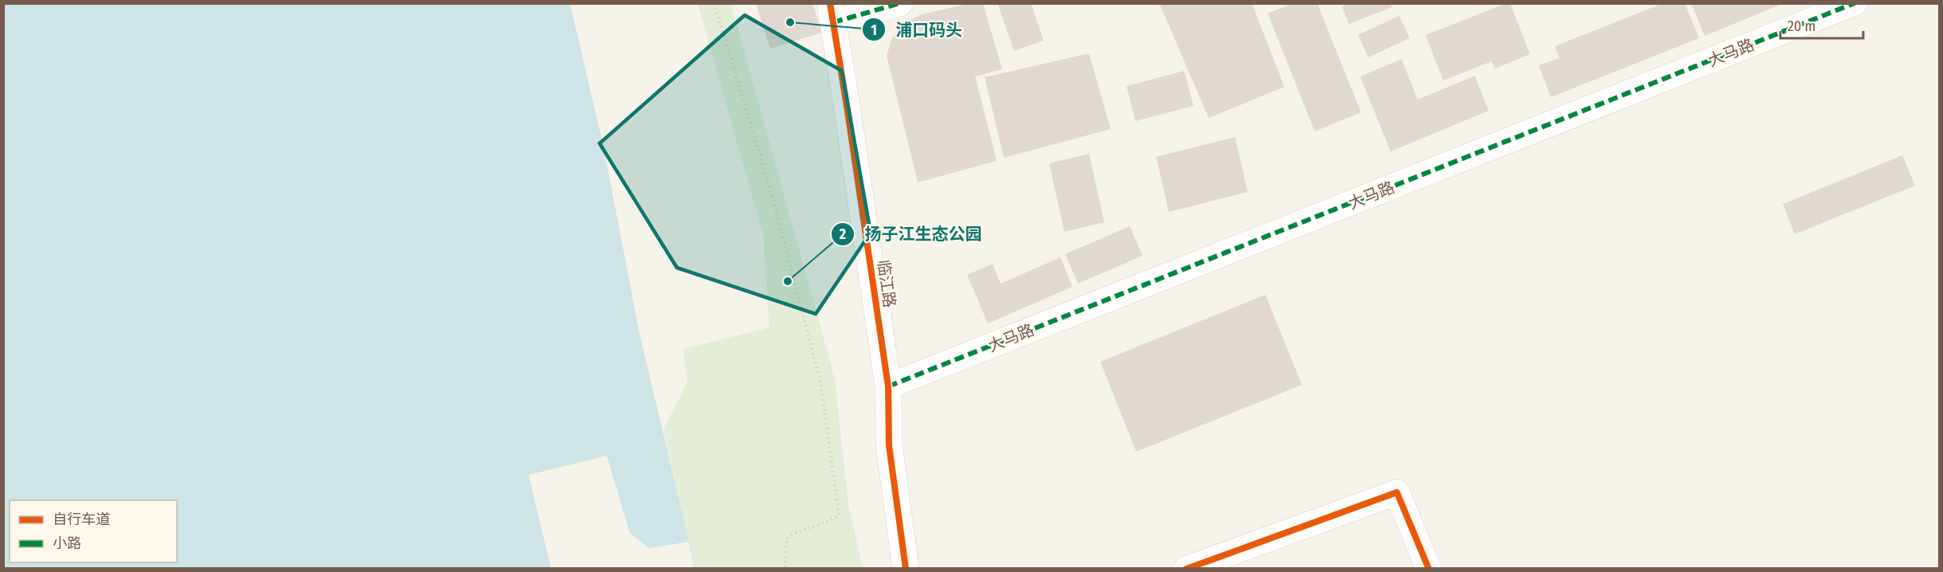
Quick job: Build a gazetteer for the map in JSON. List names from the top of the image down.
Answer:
{
  "streets": {
    "street": ["大马路", "临江路"]
  },
  "crossings": [
    ["大马路", "临江路"]
  ],
  "places": ["浦口码头", "扬子江生态公园"],
  "legend": ["自行车道", "小路"],
  "scale_bar": "20 m"
}
